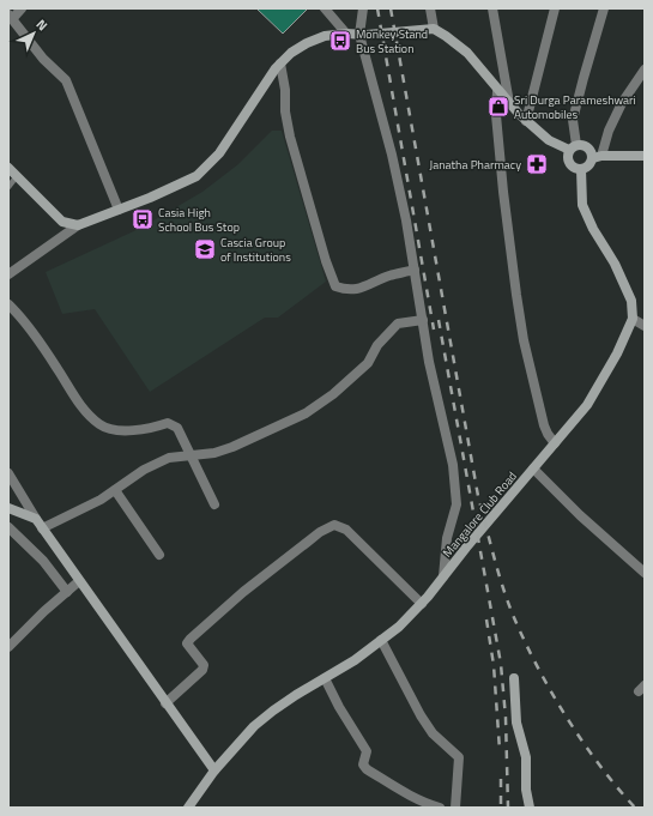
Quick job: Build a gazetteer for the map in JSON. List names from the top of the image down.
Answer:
{
  "streets": {
    "street": ["Mangalore Club Road"]
  },
  "places": {
    "bus stop": ["Monkey Stand Bus Station", "Casia High School Bus Stop"],
    "shop": ["Sri Durga Parameshwari Automobiles"],
    "pharmacy": ["Janatha Pharmacy"],
    "school or university": ["Cascia Group of Institutions"]
  },
  "north": "top right"
}
